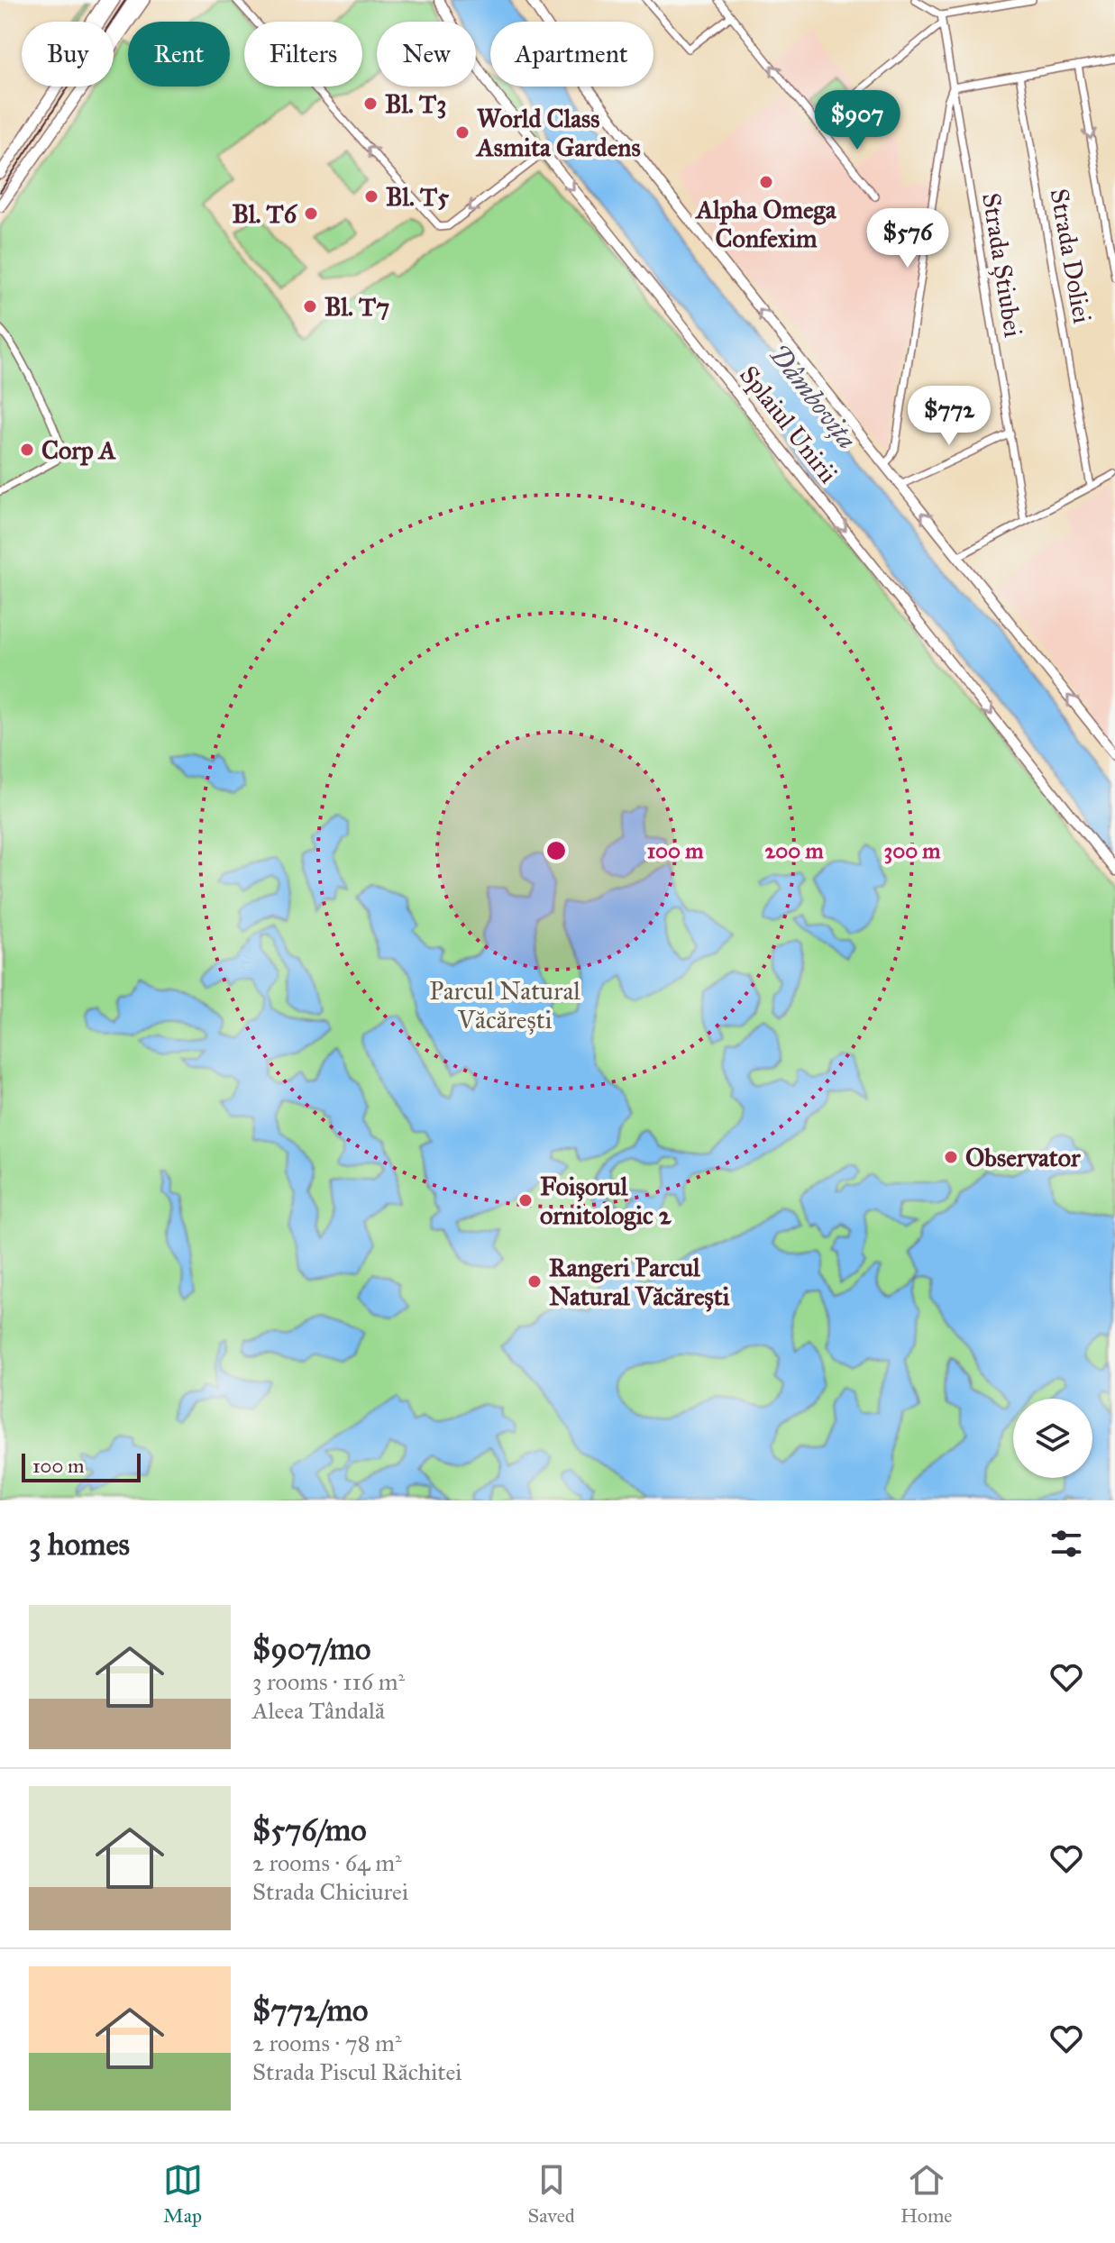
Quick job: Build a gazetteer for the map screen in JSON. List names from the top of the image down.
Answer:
{
  "streets": {
    "main road": ["Splaiul Unirii"],
    "street": ["Strada Doliei", "Strada Știubei"]
  },
  "water": ["Dâmbovița"],
  "parks": ["Parcul Natural Văcărești"],
  "places": [
    "Bl. T3",
    "World Class Asmita Gardens",
    "Alpha Omega Confexim",
    "Bl. T5",
    "Bl. T6",
    "Bl. T7",
    "Corp A",
    "Observator",
    "Foișorul ornitologic 2",
    "Rangeri Parcul Natural Văcărești"
  ],
  "scale_bar": "100 m",
  "page": {
    "chip": [
      "Buy",
      "Rent",
      "Filters",
      "New",
      "Apartment"
    ],
    "price": ["$907", "$576", "$772"],
    "scale": "100 m",
    "heading": "3 homes",
    "list": [
      {
        "name": "$907/mo",
        "note": "3 rooms · 116 m² · Aleea Tândală"
      },
      {
        "name": "$576/mo",
        "note": "2 rooms · 64 m² · Strada Chiciurei"
      },
      {
        "name": "$772/mo",
        "note": "2 rooms · 78 m² · Strada Piscul Răchitei"
      }
    ],
    "tabs": ["Map", "Saved", "Home"]
  },
  "rings": ["100 m", "200 m", "300 m"]
}
